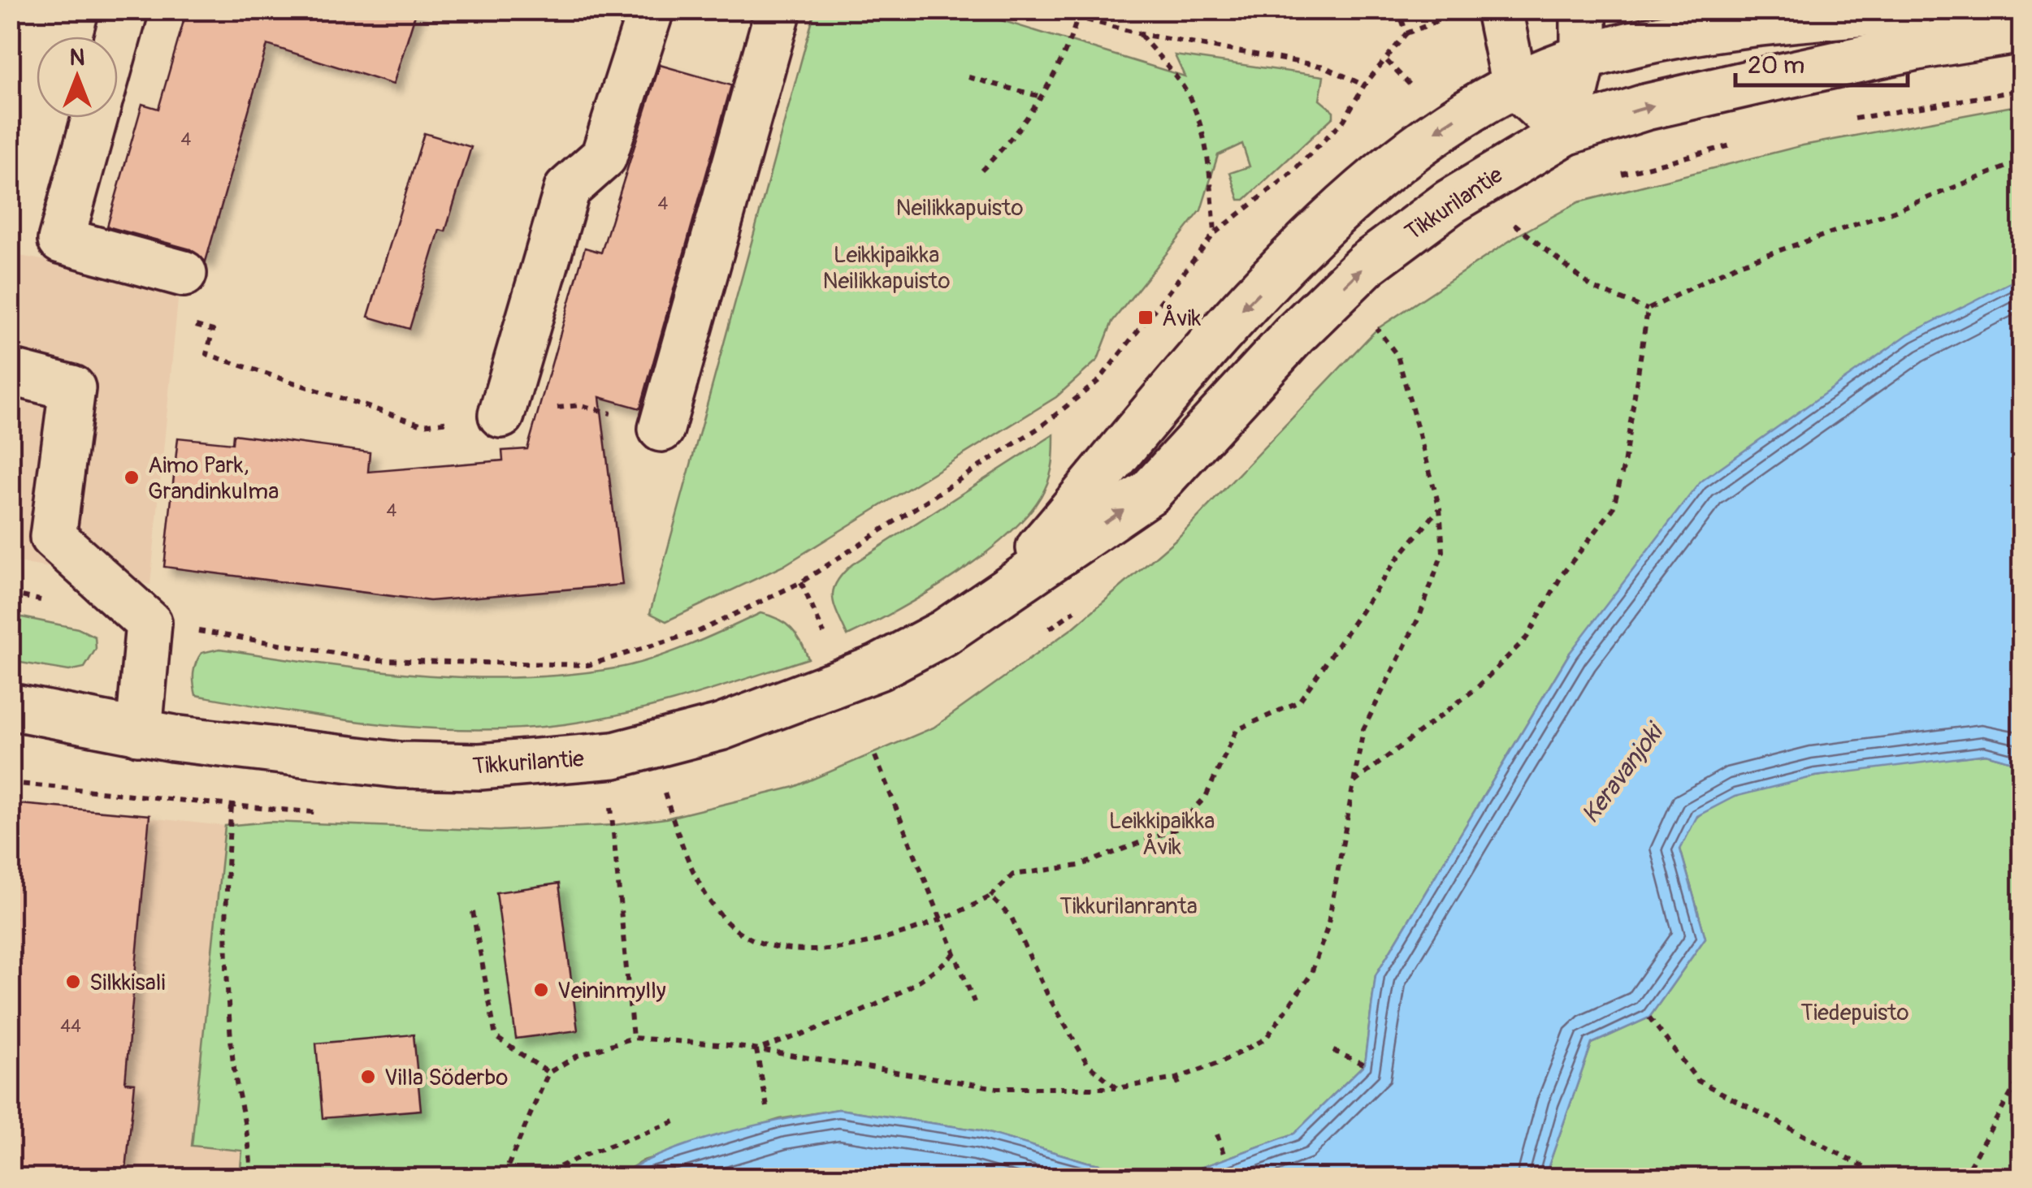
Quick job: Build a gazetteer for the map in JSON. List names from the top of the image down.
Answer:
{
  "streets": {
    "main road": ["Tikkurilantie"]
  },
  "water": ["Keravanjoki"],
  "parks": [
    "Neilikkapuisto",
    "Leikkipaikka Neilikkapuisto",
    "Leikkipaikka Åvik",
    "Tikkurilanranta",
    "Tiedepuisto"
  ],
  "places": {
    "transit": ["Åvik"],
    "other": [
      "Aimo Park, Grandinkulma",
      "Silkkisali",
      "Veininmylly",
      "Villa Söderbo"
    ]
  },
  "house_numbers": [
    "4",
    "4",
    "4",
    "44"
  ],
  "scale_bar": "20 m",
  "north": "top"
}
